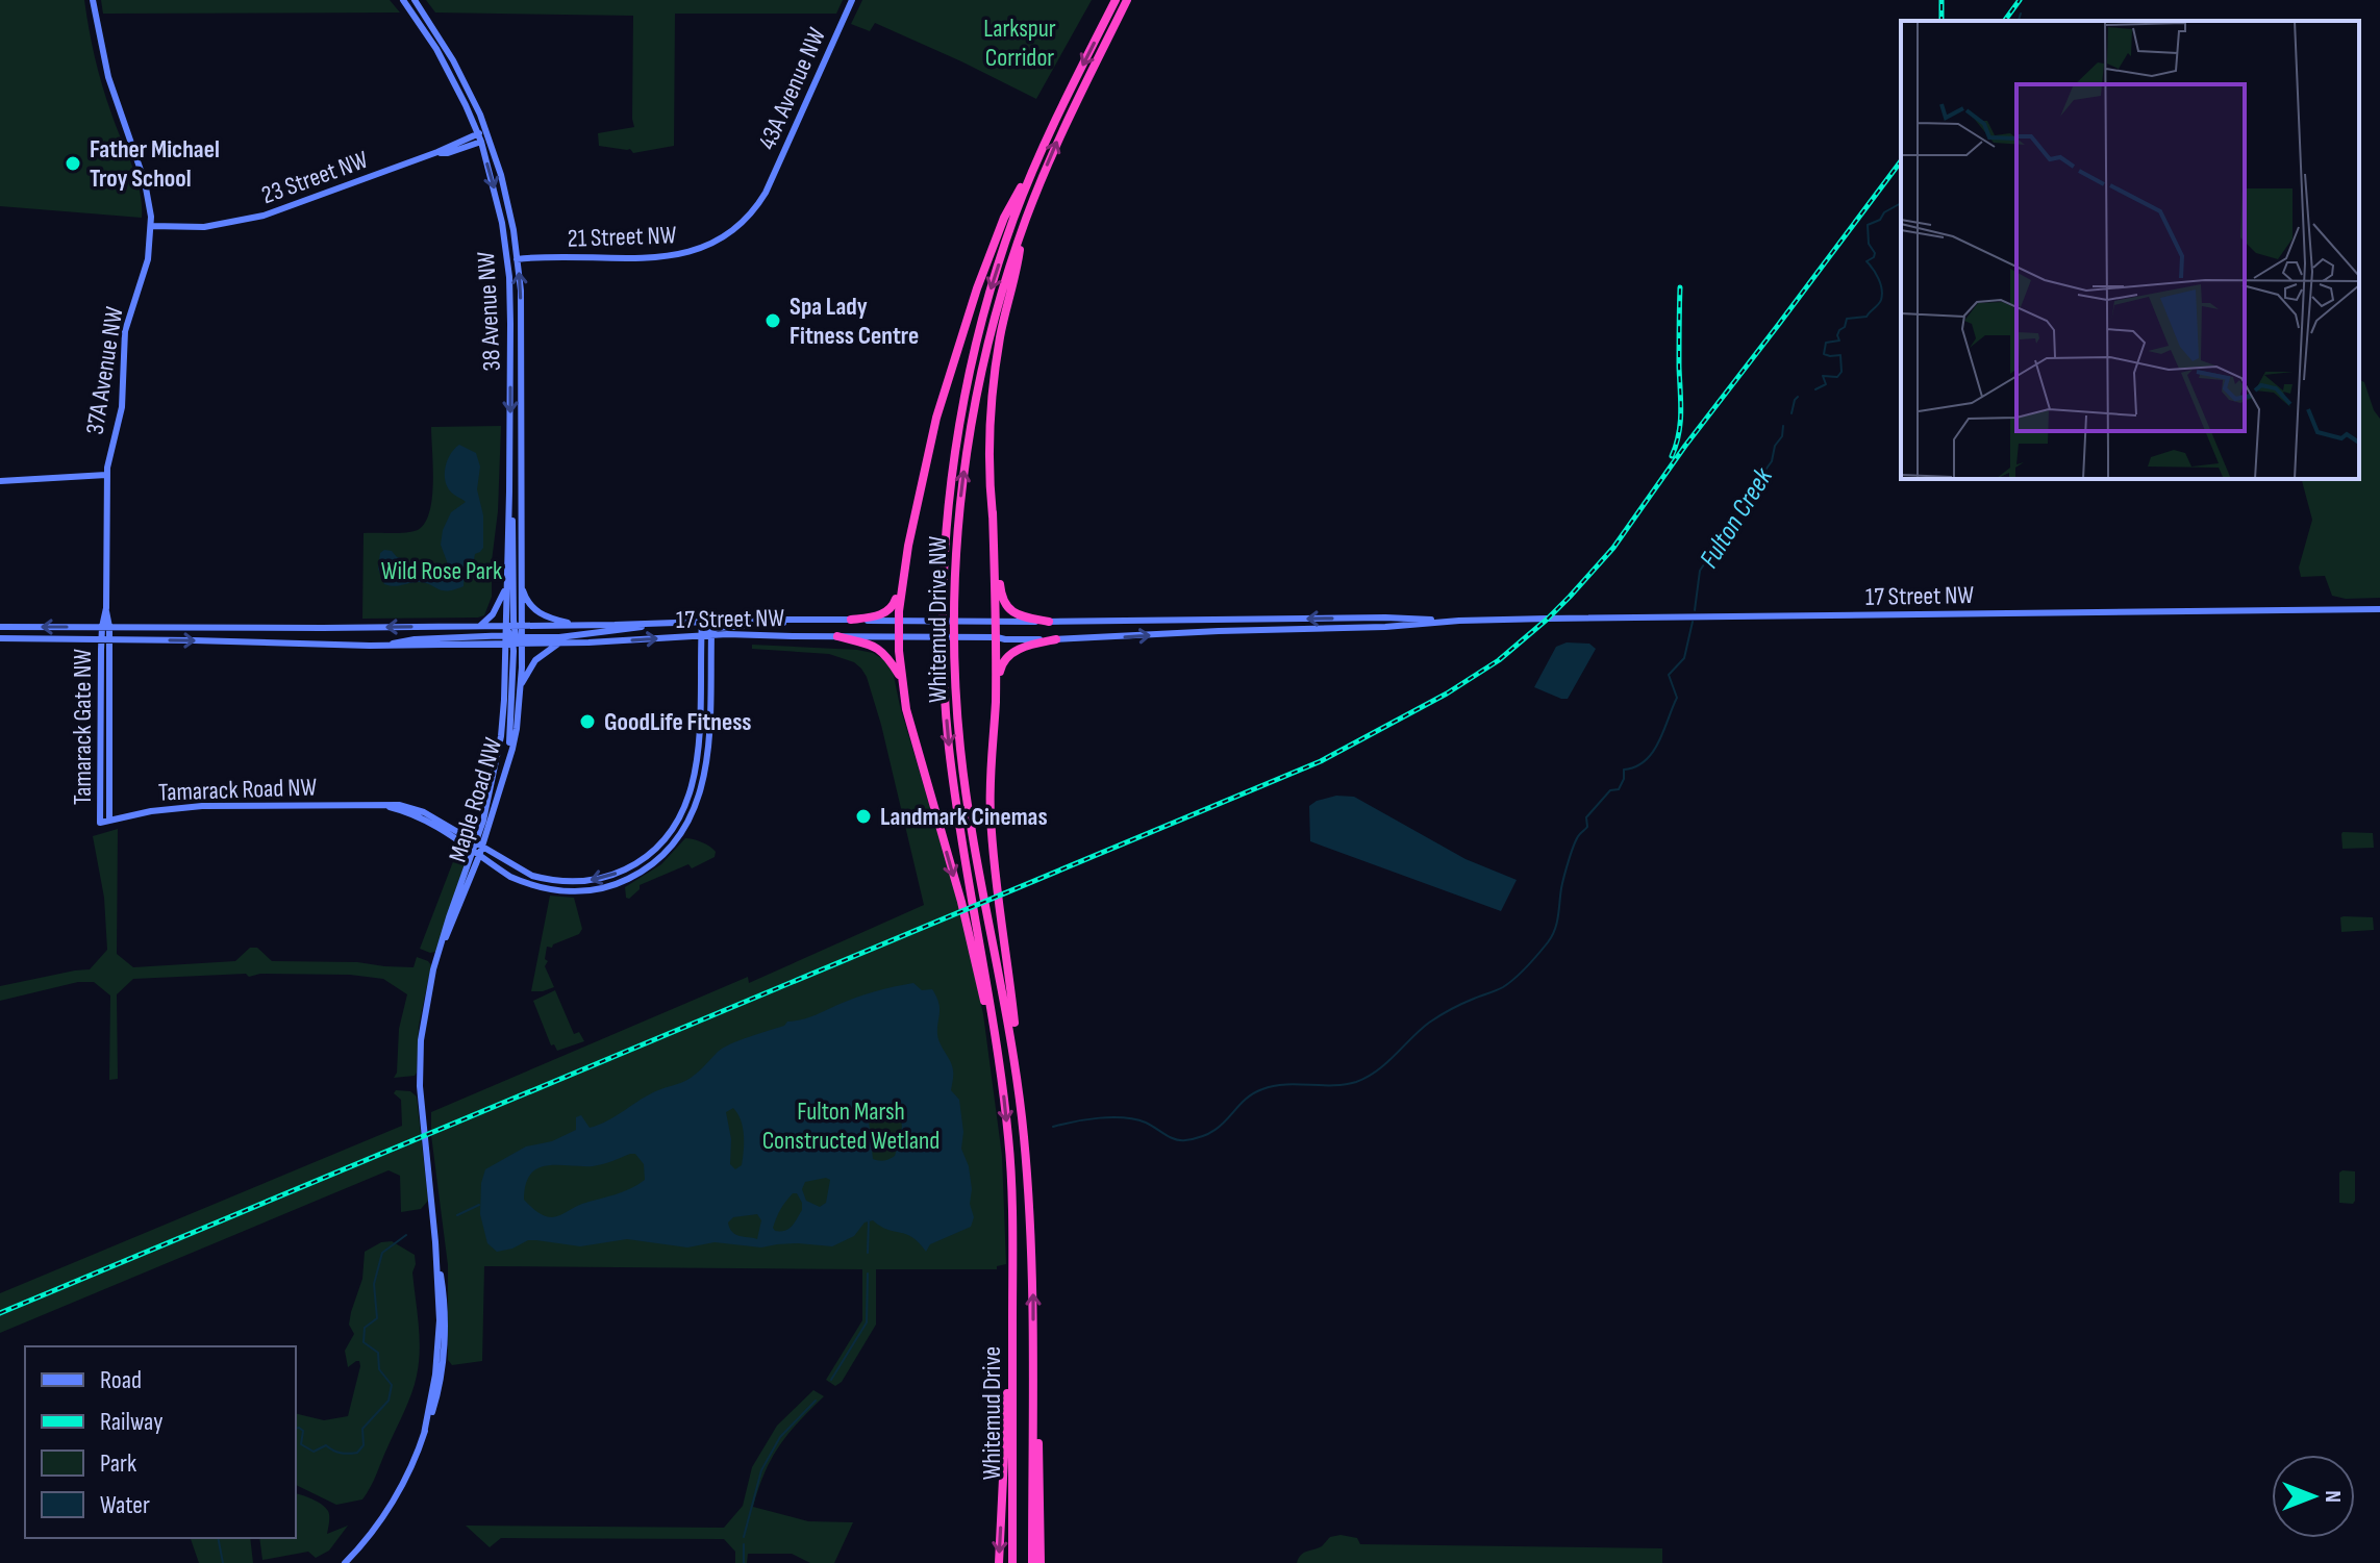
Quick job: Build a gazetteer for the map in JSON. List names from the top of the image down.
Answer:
{
  "streets": {
    "highway": ["Whitemud Drive NW", "Whitemud Drive"],
    "main road": [
      "43A Avenue NW",
      "23 Street NW",
      "21 Street NW",
      "38 Avenue NW",
      "37A Avenue NW",
      "17 Street NW",
      "Tamarack Gate NW",
      "Tamarack Road NW",
      "Maple Road NW"
    ]
  },
  "crossings": [
    ["43A Avenue NW", "21 Street NW"],
    ["23 Street NW", "38 Avenue NW"],
    ["23 Street NW", "37A Avenue NW"],
    ["21 Street NW", "38 Avenue NW"],
    ["38 Avenue NW", "17 Street NW"],
    ["38 Avenue NW", "Maple Road NW"],
    ["37A Avenue NW", "Tamarack Gate NW"],
    ["17 Street NW", "Maple Road NW"],
    ["Whitemud Drive NW", "Whitemud Drive"],
    ["Tamarack Gate NW", "Tamarack Road NW"],
    ["Tamarack Road NW", "Maple Road NW"]
  ],
  "water": ["Fulton Creek"],
  "parks": ["Larkspur Corridor", "Wild Rose Park", "Fulton Marsh Constructed Wetland"],
  "places": [
    "Father Michael Troy School",
    "Spa Lady Fitness Centre",
    "GoodLife Fitness",
    "Landmark Cinemas"
  ],
  "legend": [
    "Road",
    "Railway",
    "Park",
    "Water"
  ],
  "north": "right"
}
